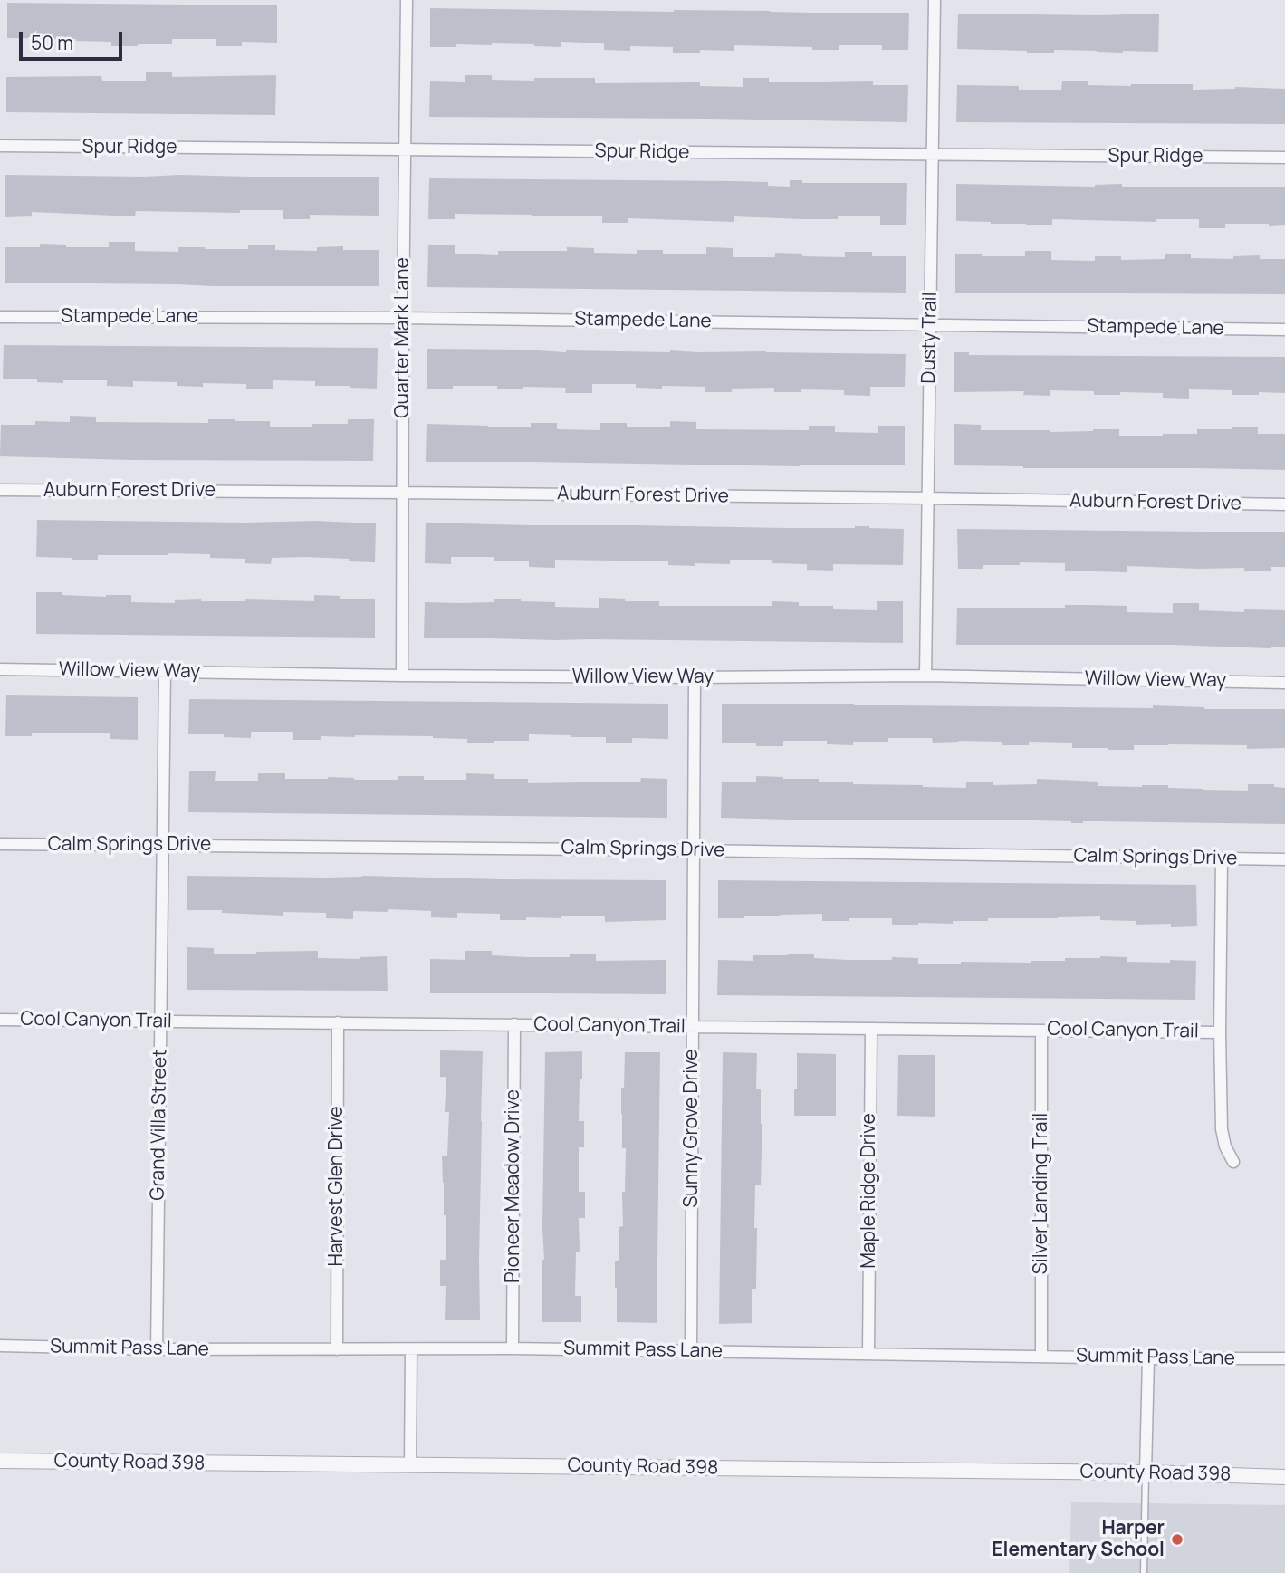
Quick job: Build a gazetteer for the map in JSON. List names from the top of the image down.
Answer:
{
  "streets": {
    "street": [
      "Spur Ridge",
      "Stampede Lane",
      "Quarter Mark Lane",
      "Dusty Trail",
      "Auburn Forest Drive",
      "Willow View Way",
      "Calm Springs Drive",
      "Cool Canyon Trail",
      "Grand Villa Street",
      "Sunny Grove Drive",
      "Harvest Glen Drive",
      "Pioneer Meadow Drive",
      "Maple Ridge Drive",
      "Silver Landing Trail",
      "Summit Pass Lane",
      "County Road 398"
    ]
  },
  "crossings": [
    ["Spur Ridge", "Quarter Mark Lane"],
    ["Spur Ridge", "Dusty Trail"],
    ["Stampede Lane", "Quarter Mark Lane"],
    ["Stampede Lane", "Dusty Trail"],
    ["Quarter Mark Lane", "Auburn Forest Drive"],
    ["Quarter Mark Lane", "Willow View Way"],
    ["Dusty Trail", "Auburn Forest Drive"],
    ["Dusty Trail", "Willow View Way"],
    ["Willow View Way", "Grand Villa Street"],
    ["Willow View Way", "Sunny Grove Drive"],
    ["Calm Springs Drive", "Grand Villa Street"],
    ["Calm Springs Drive", "Sunny Grove Drive"],
    ["Cool Canyon Trail", "Grand Villa Street"],
    ["Cool Canyon Trail", "Sunny Grove Drive"],
    ["Cool Canyon Trail", "Harvest Glen Drive"],
    ["Cool Canyon Trail", "Pioneer Meadow Drive"],
    ["Cool Canyon Trail", "Maple Ridge Drive"],
    ["Cool Canyon Trail", "Silver Landing Trail"],
    ["Grand Villa Street", "Summit Pass Lane"],
    ["Sunny Grove Drive", "Summit Pass Lane"],
    ["Harvest Glen Drive", "Summit Pass Lane"],
    ["Pioneer Meadow Drive", "Summit Pass Lane"],
    ["Maple Ridge Drive", "Summit Pass Lane"],
    ["Silver Landing Trail", "Summit Pass Lane"]
  ],
  "places": ["Harper Elementary School"],
  "scale_bar": "50 m"
}
